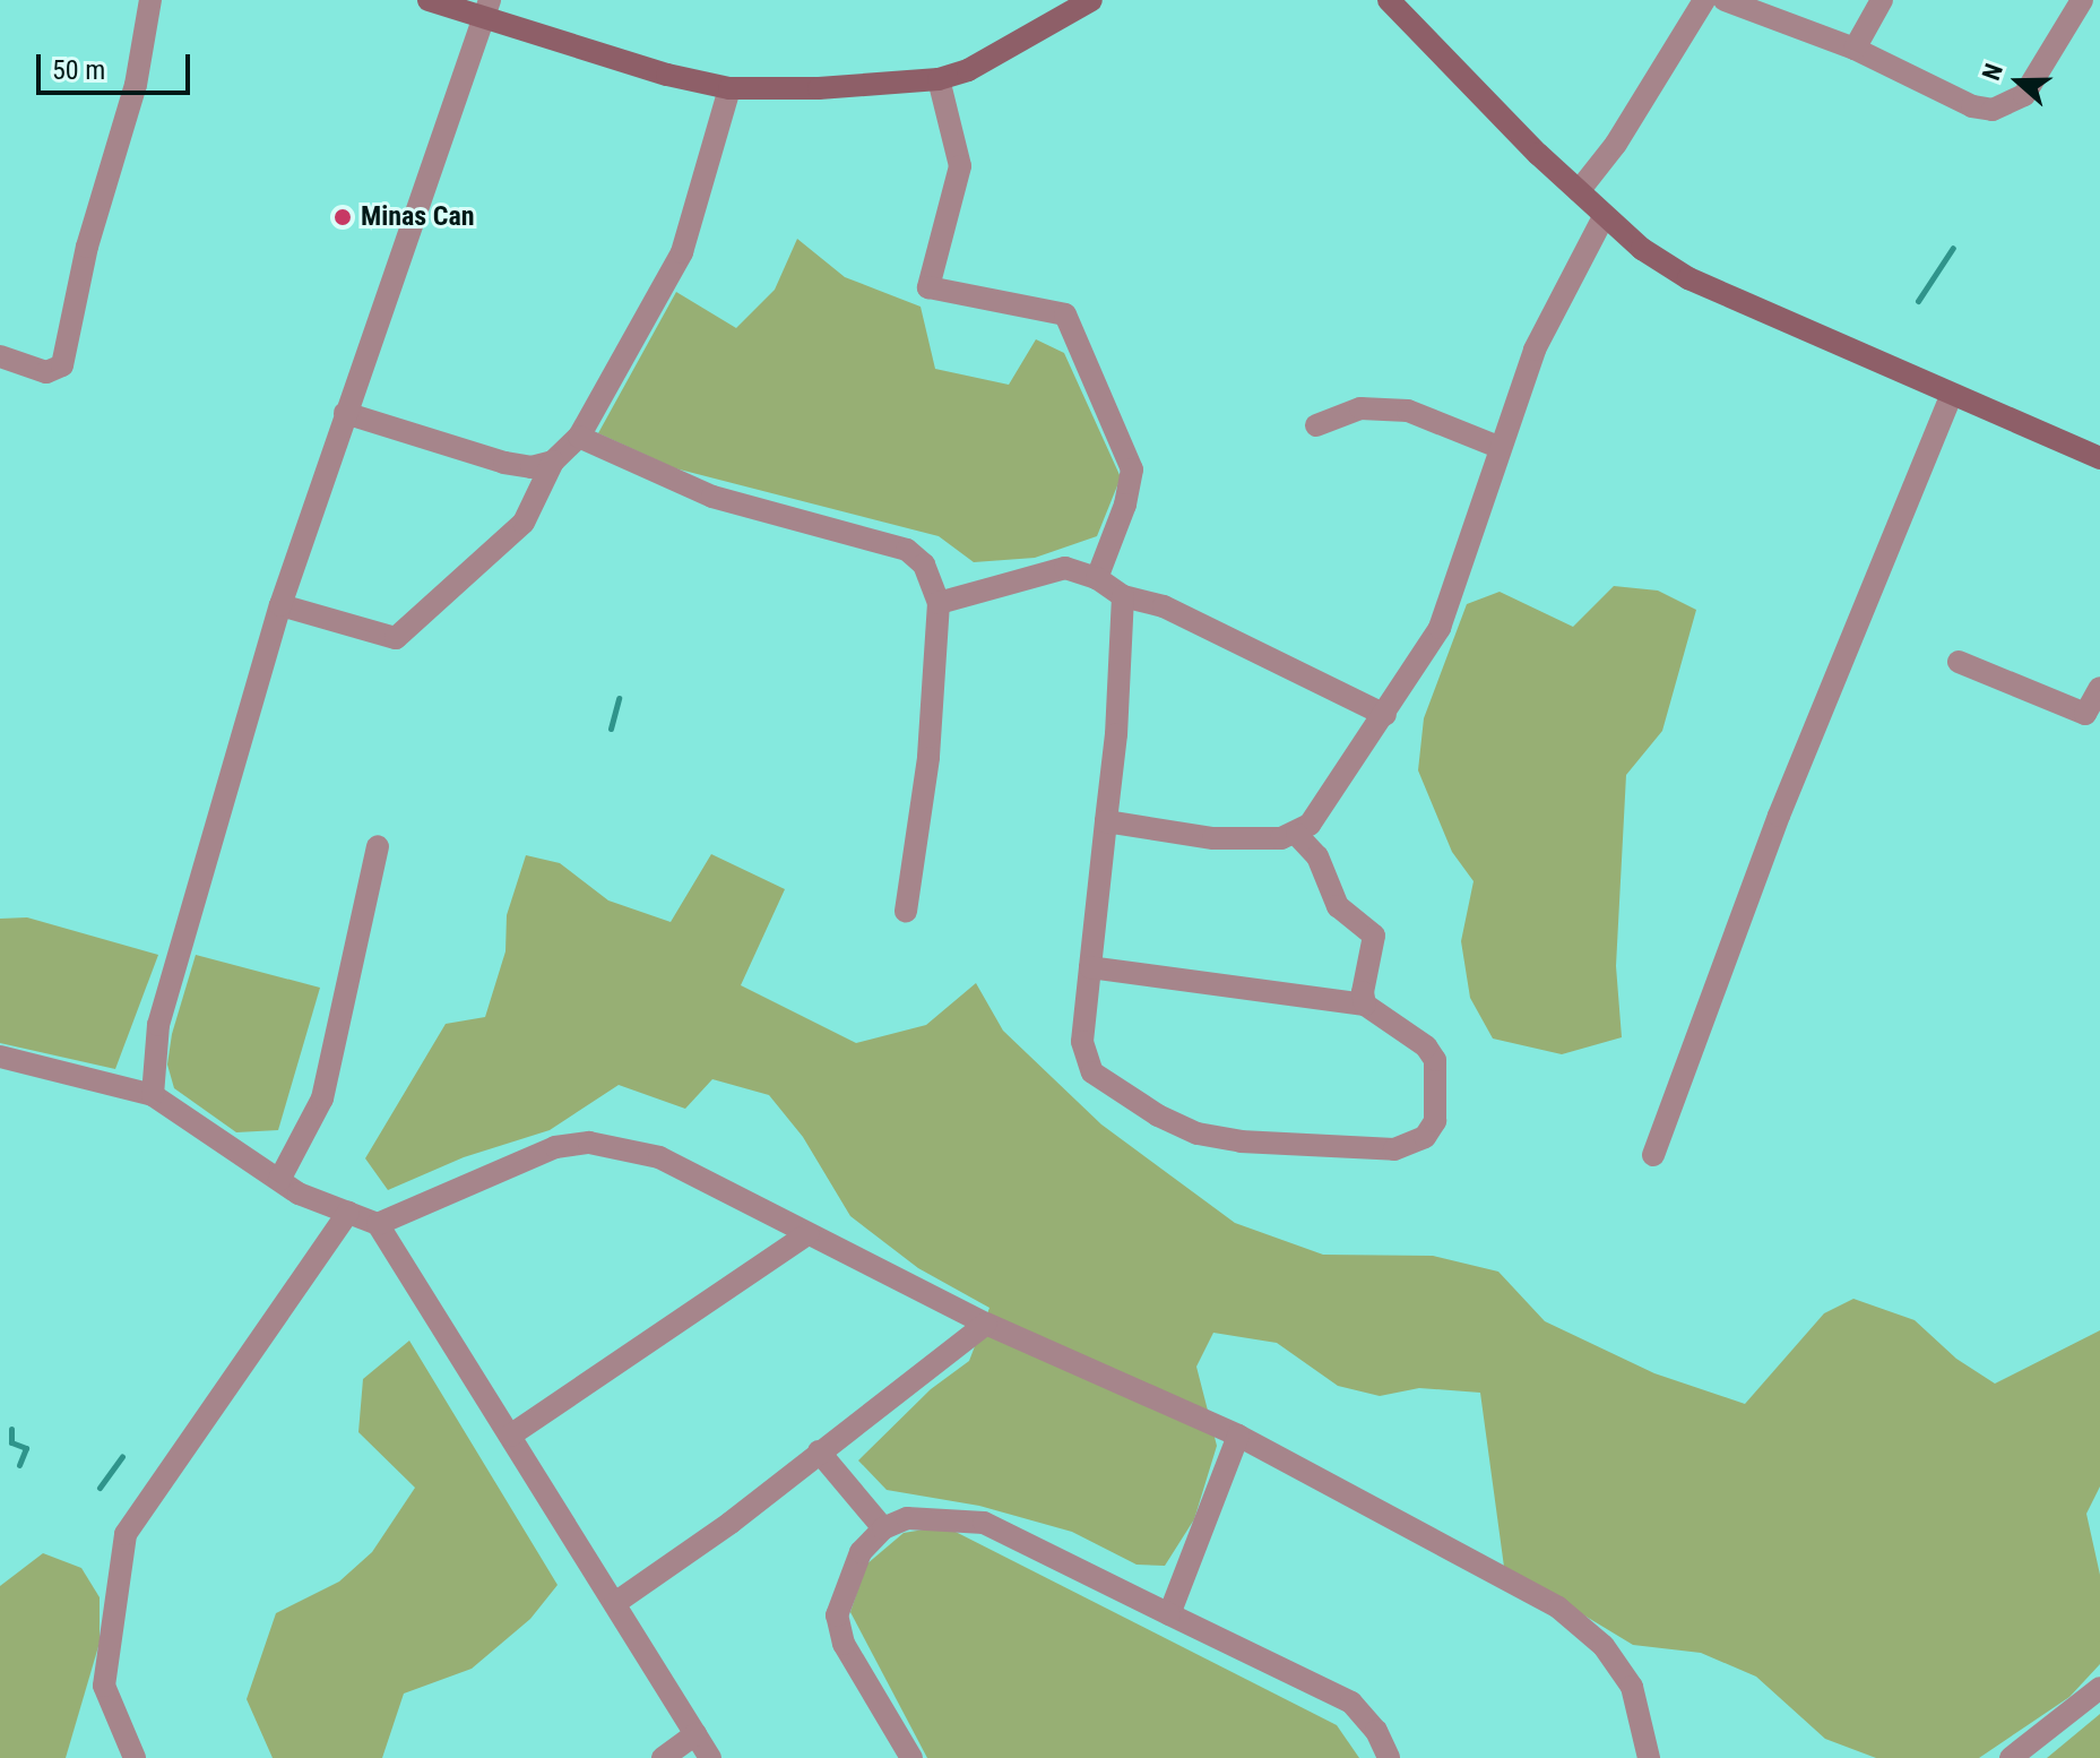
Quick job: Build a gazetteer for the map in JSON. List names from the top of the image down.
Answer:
{
  "places": ["Minas Can"],
  "scale_bar": "50 m",
  "north": "left"
}
